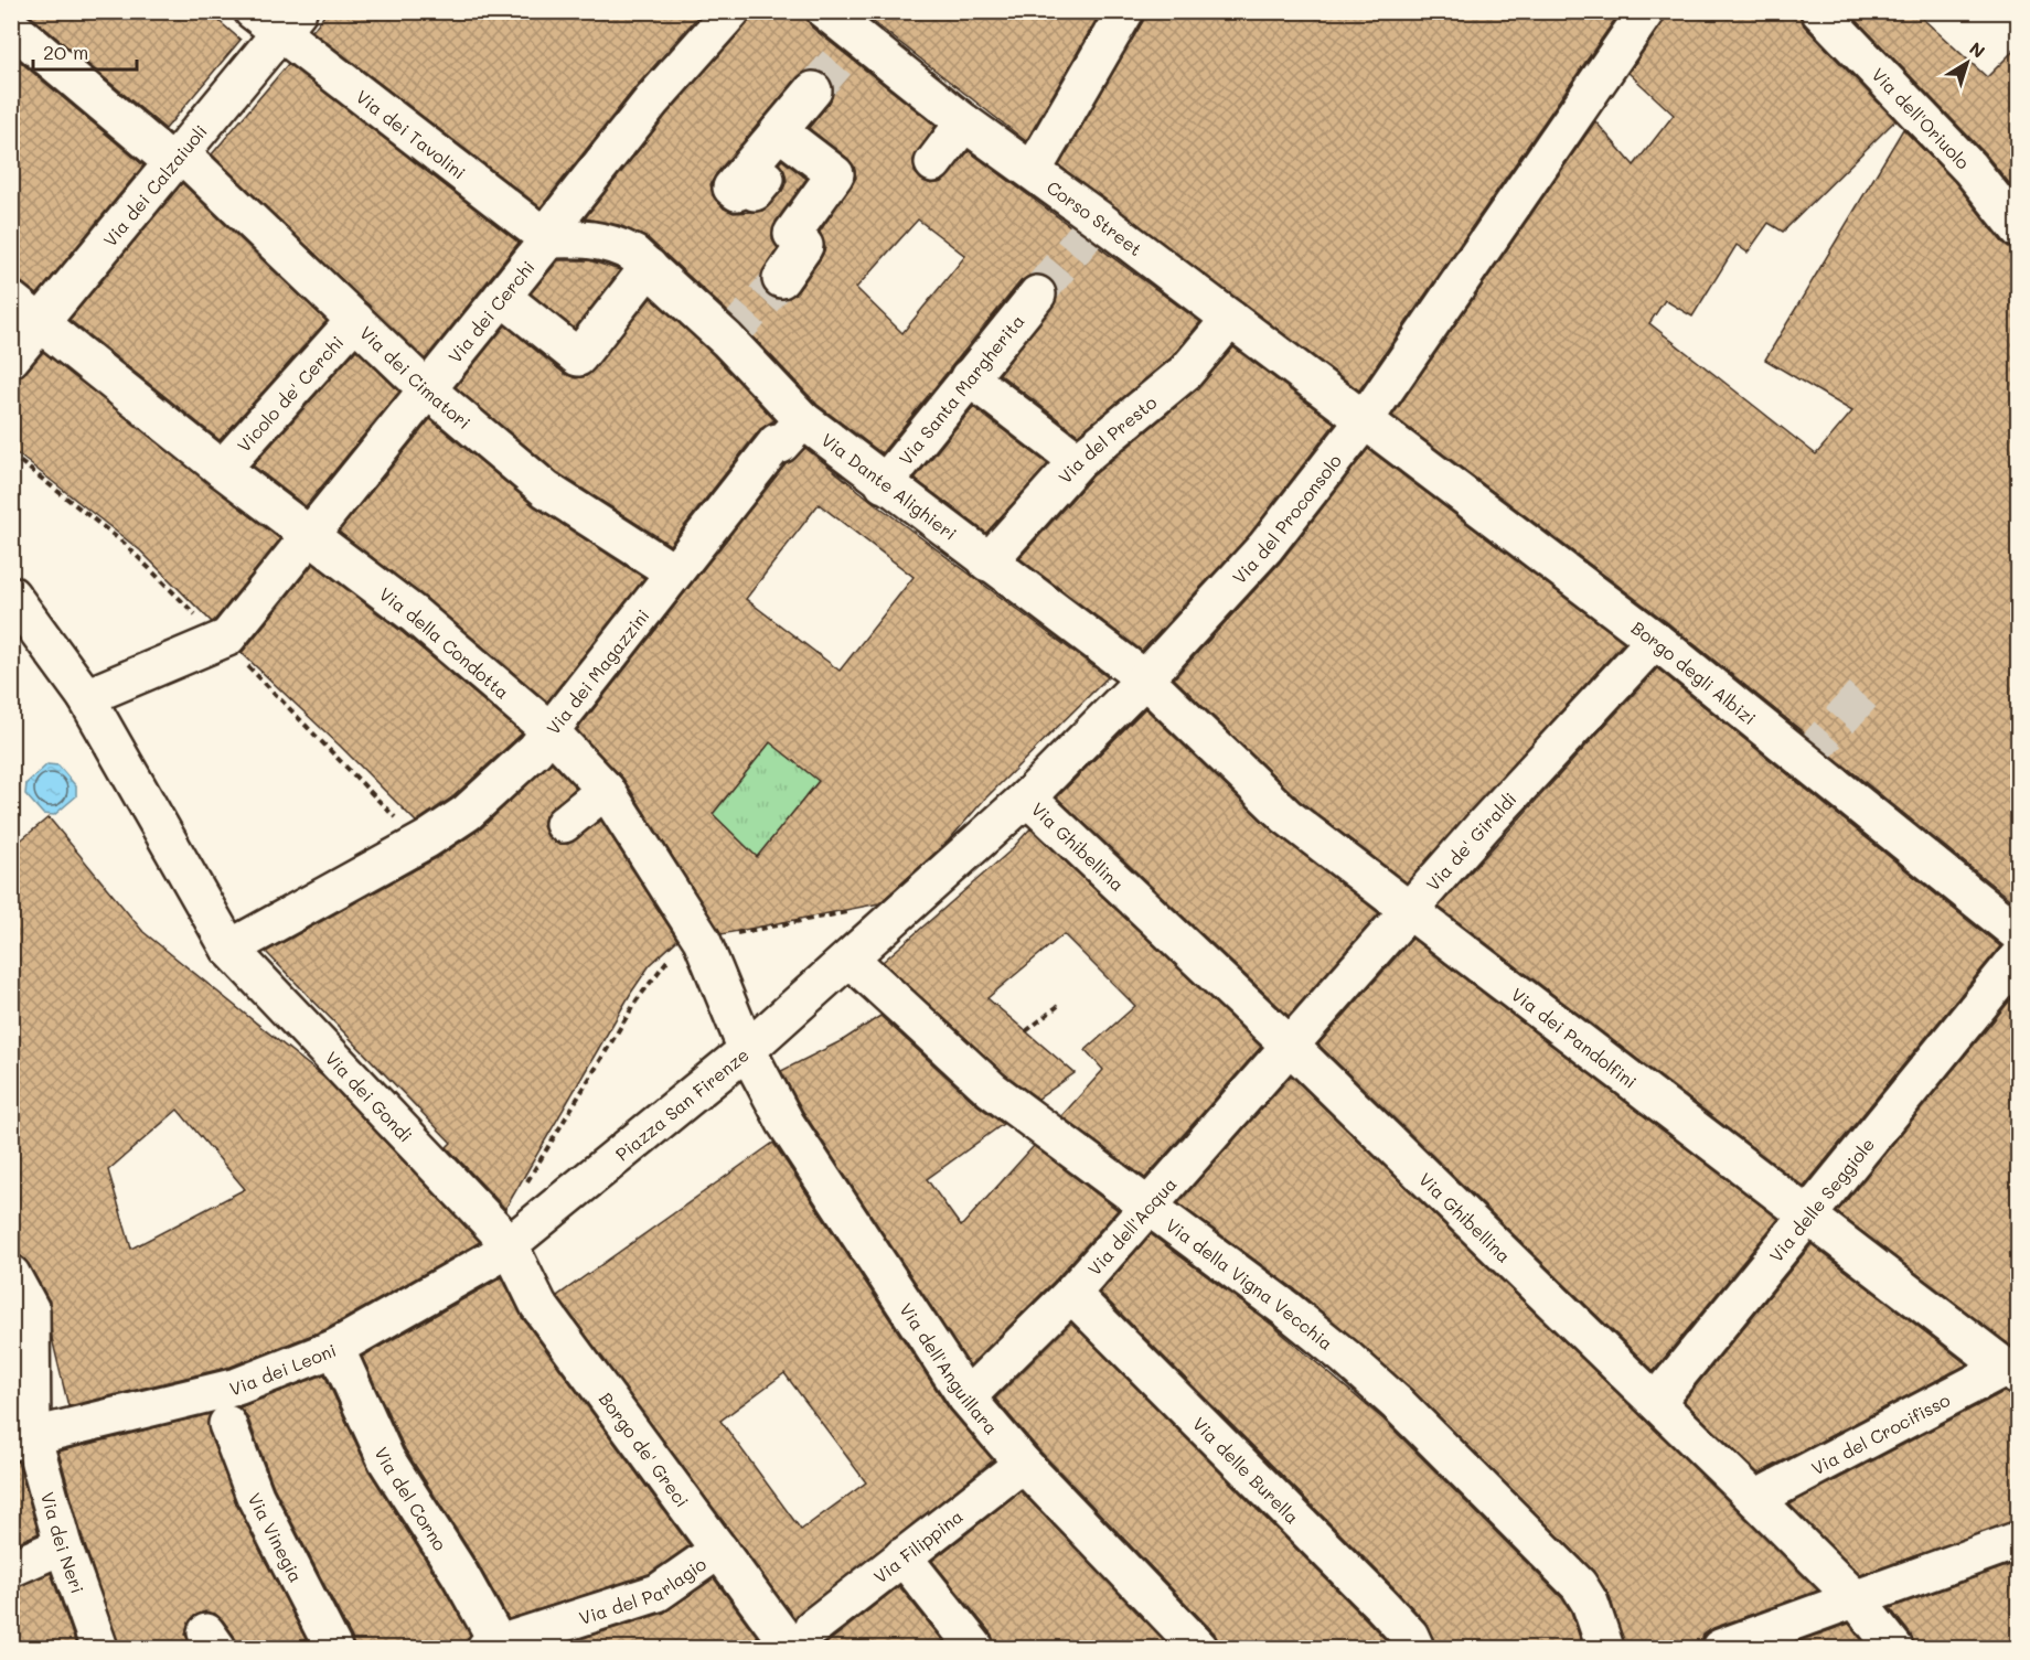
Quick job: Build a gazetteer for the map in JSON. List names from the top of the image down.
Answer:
{
  "streets": {
    "street": [
      "Via dell'Oriuolo",
      "Via dei Tavolini",
      "Via dei Calzaiuoli",
      "Corso Street",
      "Via dei Cerchi",
      "Via dei Cimatori",
      "Via Santa Margherita",
      "Vicolo de' Cerchi",
      "Via del Presto",
      "Via Dante Alighieri",
      "Via del Proconsolo",
      "Via della Condotta",
      "Via dei Magazzini",
      "Borgo degli Albizi",
      "Via de' Giraldi",
      "Via Ghibellina",
      "Via dei Pandolfini",
      "Via dei Gondi",
      "Piazza San Firenze",
      "Via delle Seggiole",
      "Via dell'Acqua",
      "Via della Vigna Vecchia",
      "Via dei Leoni",
      "Via dell'Anguillara",
      "Via del Crocifisso",
      "Borgo de' Greci",
      "Via delle Burella",
      "Via del Corno",
      "Via Vinegia",
      "Via dei Neri",
      "Via Filippina",
      "Via del Parlagio"
    ]
  },
  "crossings": [
    ["Via dei Tavolini", "Via dei Calzaiuoli"],
    ["Via dei Tavolini", "Via dei Cerchi"],
    ["Via dei Tavolini", "Via Dante Alighieri"],
    ["Via dei Calzaiuoli", "Via dei Cimatori"],
    ["Via dei Calzaiuoli", "Via della Condotta"],
    ["Corso Street", "Via del Presto"],
    ["Corso Street", "Via del Proconsolo"],
    ["Corso Street", "Borgo degli Albizi"],
    ["Via dei Cerchi", "Via dei Cimatori"],
    ["Via dei Cerchi", "Via Dante Alighieri"],
    ["Via dei Cerchi", "Via della Condotta"],
    ["Via dei Cimatori", "Vicolo de' Cerchi"],
    ["Via dei Cimatori", "Via dei Magazzini"],
    ["Via Santa Margherita", "Via Dante Alighieri"],
    ["Vicolo de' Cerchi", "Via della Condotta"],
    ["Via del Presto", "Via Dante Alighieri"],
    ["Via Dante Alighieri", "Via del Proconsolo"],
    ["Via Dante Alighieri", "Via dei Magazzini"],
    ["Via Dante Alighieri", "Via dei Pandolfini"],
    ["Via del Proconsolo", "Borgo degli Albizi"],
    ["Via del Proconsolo", "Via Ghibellina"],
    ["Via del Proconsolo", "Via dei Pandolfini"],
    ["Via del Proconsolo", "Piazza San Firenze"],
    ["Via del Proconsolo", "Via della Vigna Vecchia"],
    ["Via della Condotta", "Via dei Magazzini"],
    ["Via della Condotta", "Piazza San Firenze"],
    ["Via della Condotta", "Via dell'Anguillara"],
    ["Via dei Magazzini", "Via dei Gondi"],
    ["Borgo degli Albizi", "Via de' Giraldi"],
    ["Via de' Giraldi", "Via Ghibellina"],
    ["Via de' Giraldi", "Via dei Pandolfini"],
    ["Via de' Giraldi", "Via dell'Acqua"],
    ["Via Ghibellina", "Via delle Seggiole"],
    ["Via Ghibellina", "Via dell'Acqua"],
    ["Via Ghibellina", "Via del Crocifisso"],
    ["Via dei Pandolfini", "Via delle Seggiole"],
    ["Via dei Pandolfini", "Via del Crocifisso"],
    ["Via dei Gondi", "Piazza San Firenze"],
    ["Via dei Gondi", "Via dei Leoni"],
    ["Via dei Gondi", "Borgo de' Greci"],
    ["Piazza San Firenze", "Via della Vigna Vecchia"],
    ["Piazza San Firenze", "Via dei Leoni"],
    ["Piazza San Firenze", "Via dell'Anguillara"],
    ["Piazza San Firenze", "Borgo de' Greci"],
    ["Via dell'Acqua", "Via della Vigna Vecchia"],
    ["Via dell'Acqua", "Via dell'Anguillara"],
    ["Via dell'Acqua", "Via delle Burella"],
    ["Via dei Leoni", "Borgo de' Greci"],
    ["Via dei Leoni", "Via del Corno"],
    ["Via dei Leoni", "Via Vinegia"],
    ["Via dei Leoni", "Via dei Neri"],
    ["Via dell'Anguillara", "Via Filippina"],
    ["Borgo de' Greci", "Via Filippina"],
    ["Borgo de' Greci", "Via del Parlagio"],
    ["Via del Corno", "Via del Parlagio"]
  ],
  "scale_bar": "20 m",
  "north": "top right"
}
